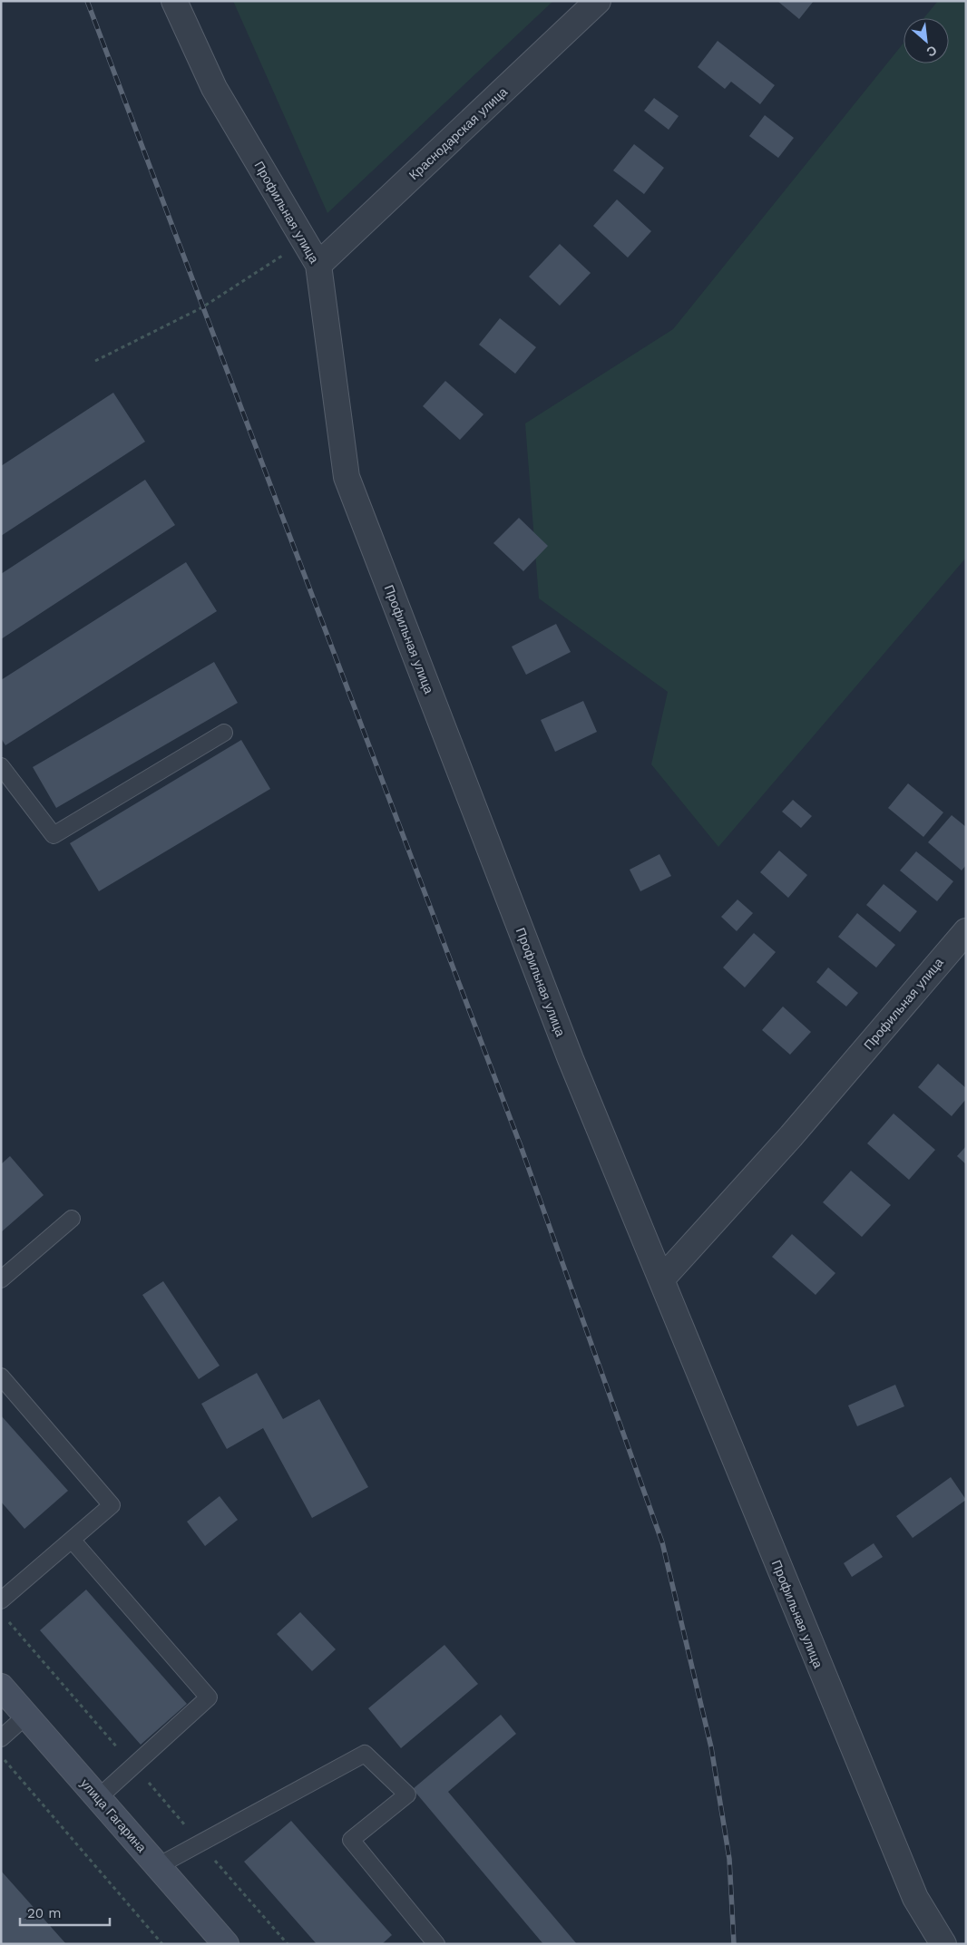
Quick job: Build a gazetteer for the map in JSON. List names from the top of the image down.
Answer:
{
  "streets": {
    "main road": ["улица Гагарина"],
    "street": ["Краснодарская улица", "Профильная улица"]
  },
  "crossings": [
    ["Краснодарская улица", "Профильная улица"]
  ],
  "scale_bar": "20 m",
  "north": "bottom right"
}
